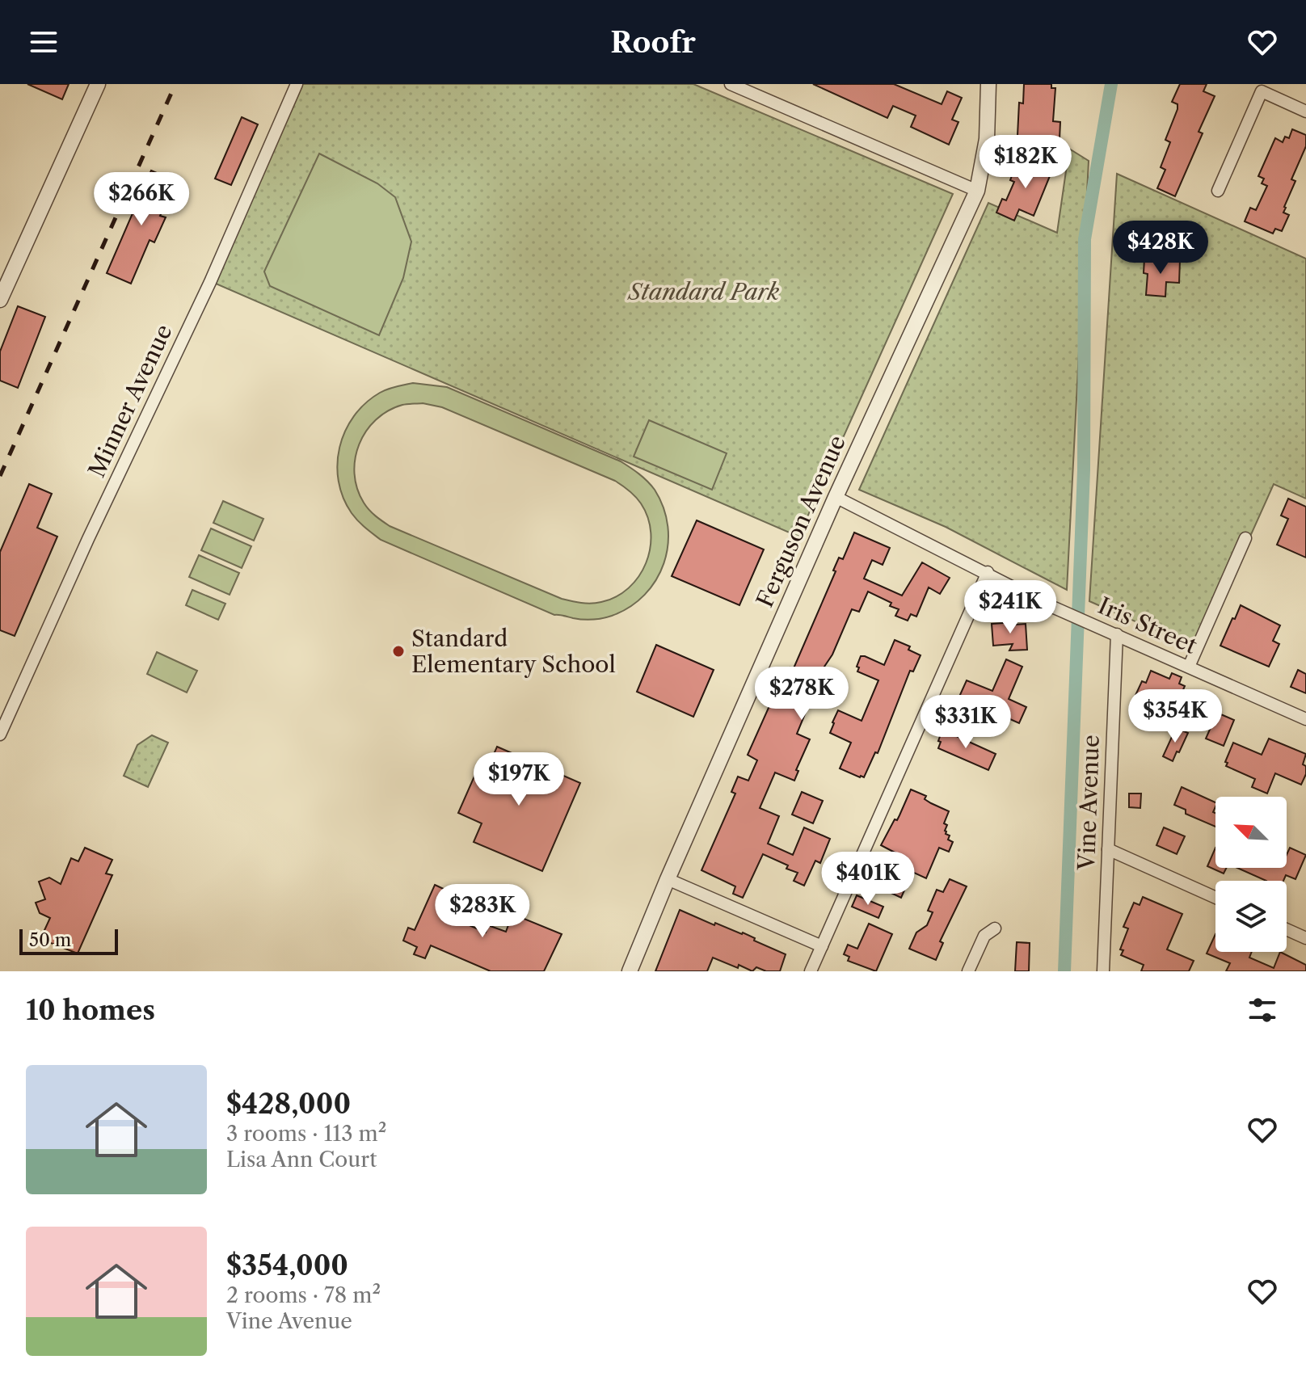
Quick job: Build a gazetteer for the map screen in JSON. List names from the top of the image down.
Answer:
{
  "streets": {
    "street": [
      "Minner Avenue",
      "Ferguson Avenue",
      "Iris Street",
      "Vine Avenue"
    ]
  },
  "crossings": [
    ["Ferguson Avenue", "Iris Street"],
    ["Iris Street", "Vine Avenue"]
  ],
  "parks": ["Standard Park"],
  "places": ["Standard Elementary School"],
  "scale_bar": "50 m",
  "north": "top left",
  "page": {
    "header": "Roofr",
    "price": [
      "$182K",
      "$266K",
      "$428K",
      "$241K",
      "$278K",
      "$354K",
      "$331K",
      "$197K",
      "$401K",
      "$283K"
    ],
    "scale": "50 m",
    "heading": "10 homes",
    "list": [
      {
        "name": "$428,000",
        "note": "3 rooms · 113 m² · Lisa Ann Court"
      },
      {
        "name": "$354,000",
        "note": "2 rooms · 78 m² · Vine Avenue"
      }
    ]
  }
}
